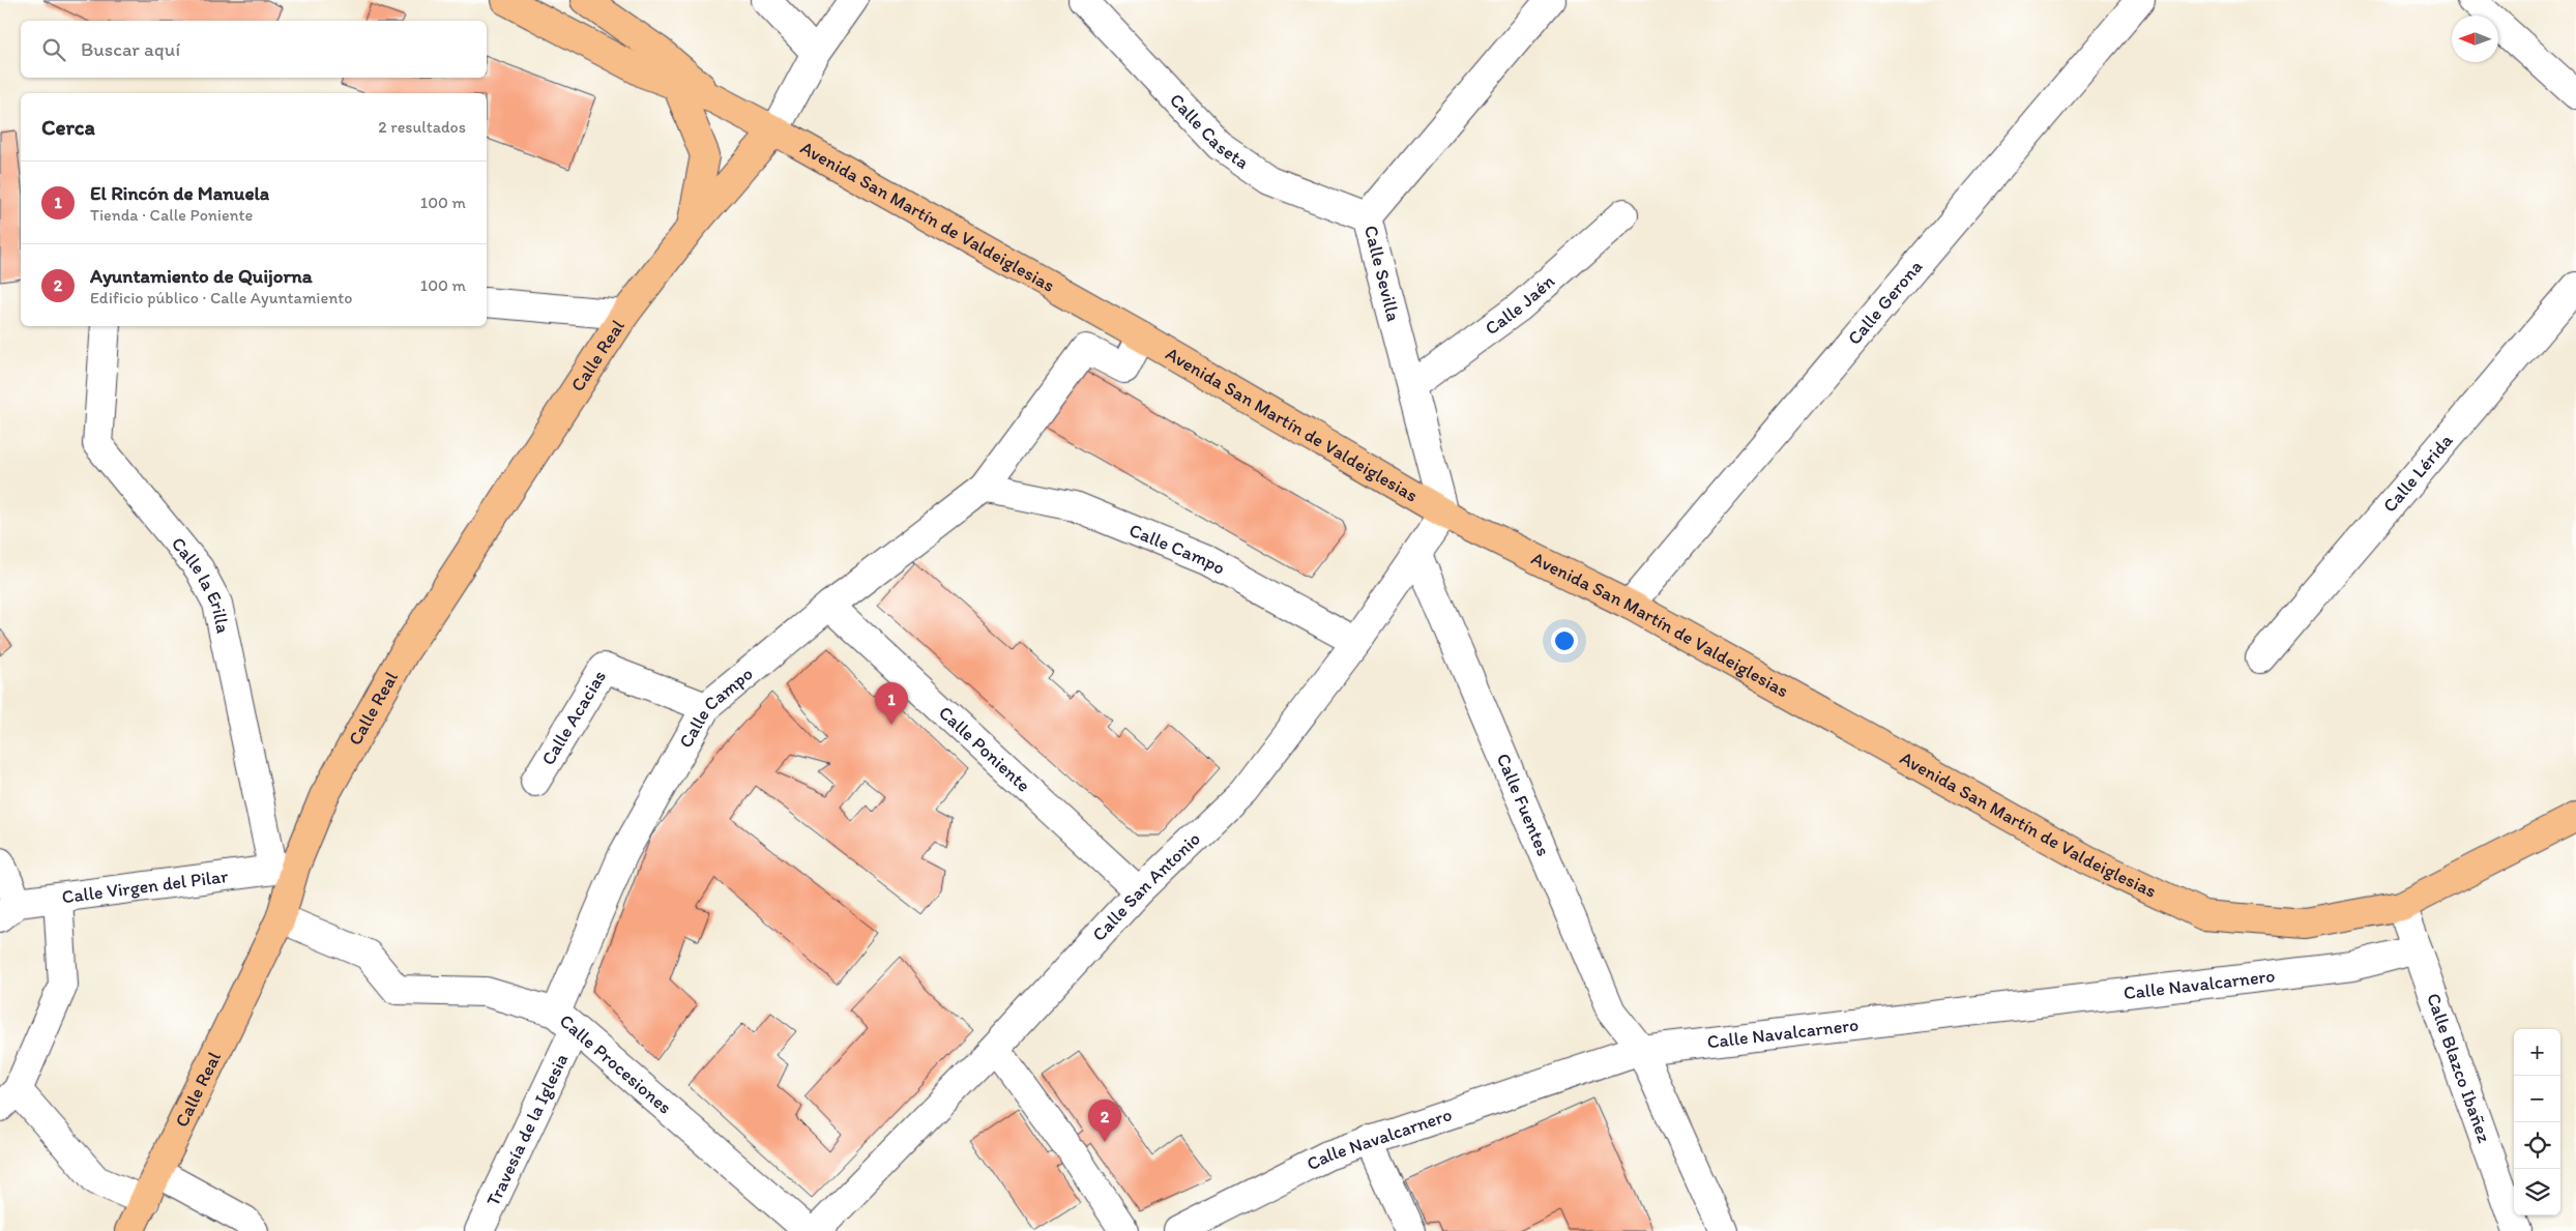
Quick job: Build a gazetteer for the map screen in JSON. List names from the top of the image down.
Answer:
{
  "streets": {
    "main road": ["Avenida San Martín de Valdeiglesias", "Calle Real"],
    "street": [
      "Calle Caseta",
      "Calle Sevilla",
      "Calle Gerona",
      "Calle Jaén",
      "Calle Lérida",
      "Calle Campo",
      "Calle la Erilla",
      "Calle Acacias",
      "Calle Poniente",
      "Calle Fuentes",
      "Calle Virgen del Pilar",
      "Calle San Antonio",
      "Calle Navalcarnero",
      "Calle Procesiones",
      "Calle Blazco Ibañez",
      "Travesía de la Iglesia"
    ]
  },
  "crossings": [
    ["Calle Caseta", "Calle Sevilla"],
    ["Avenida San Martín de Valdeiglesias", "Calle Sevilla"],
    ["Avenida San Martín de Valdeiglesias", "Calle Gerona"],
    ["Avenida San Martín de Valdeiglesias", "Calle Real"],
    ["Avenida San Martín de Valdeiglesias", "Calle Campo"],
    ["Avenida San Martín de Valdeiglesias", "Calle San Antonio"],
    ["Avenida San Martín de Valdeiglesias", "Calle Blazco Ibañez"],
    ["Calle Sevilla", "Calle Jaén"],
    ["Calle Sevilla", "Calle San Antonio"],
    ["Calle Real", "Calle la Erilla"],
    ["Calle Real", "Calle Virgen del Pilar"],
    ["Calle Real", "Calle Procesiones"],
    ["Calle Campo", "Calle Acacias"],
    ["Calle Campo", "Calle Poniente"],
    ["Calle Campo", "Calle San Antonio"],
    ["Calle Campo", "Calle Procesiones"],
    ["Calle Campo", "Travesía de la Iglesia"],
    ["Calle la Erilla", "Calle Virgen del Pilar"],
    ["Calle Poniente", "Calle San Antonio"],
    ["Calle Fuentes", "Calle San Antonio"],
    ["Calle Fuentes", "Calle Navalcarnero"],
    ["Calle Navalcarnero", "Calle Blazco Ibañez"],
    ["Calle Procesiones", "Travesía de la Iglesia"]
  ],
  "north": "left",
  "page": {
    "search": "Buscar aquí",
    "heading": ["Cerca", "2 resultados"],
    "list": [
      {
        "mark": "1",
        "name": "El Rincón de Manuela",
        "note": "Tienda · Calle Poniente",
        "value": "100 m"
      },
      {
        "mark": "2",
        "name": "Ayuntamiento de Quijorna",
        "note": "Edificio público · Calle Ayuntamiento",
        "value": "100 m"
      }
    ],
    "pins": ["1", "2"],
    "map_buttons": ["+", "−"]
  }
}
